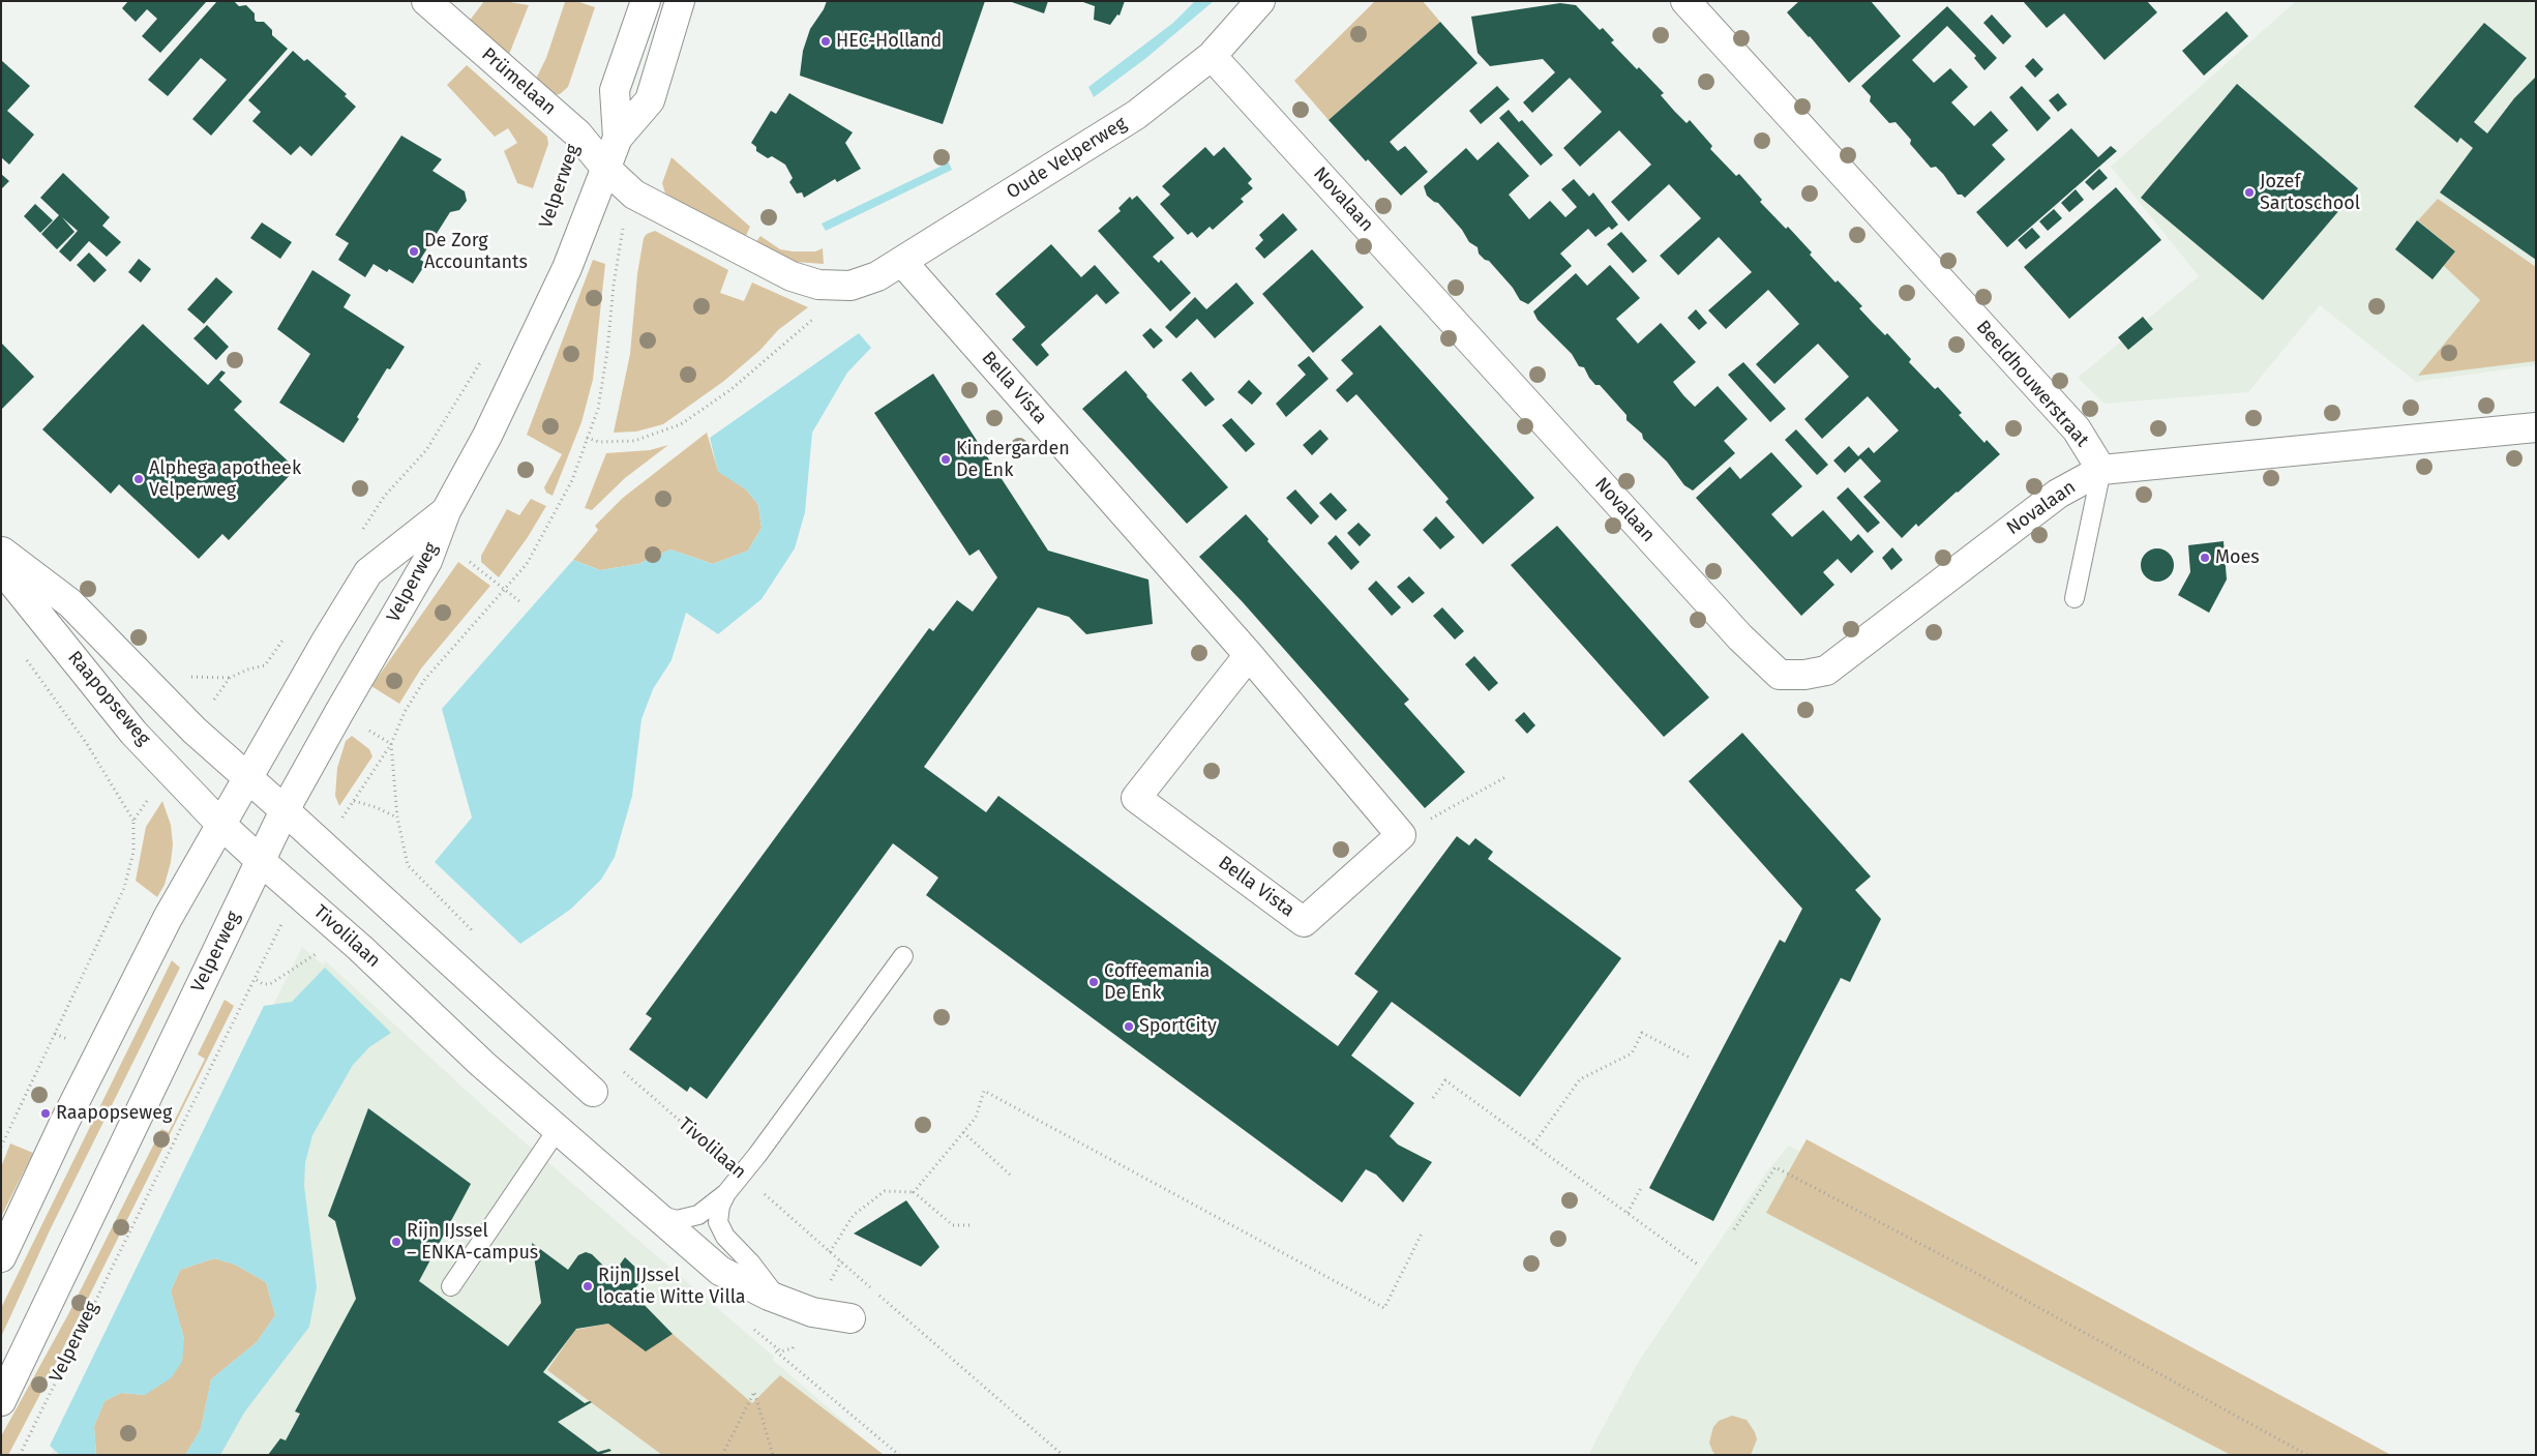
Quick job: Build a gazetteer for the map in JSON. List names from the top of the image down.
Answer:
{
  "streets": {
    "street": [
      "Prümelaan",
      "Oude Velperweg",
      "Velperweg",
      "Novalaan",
      "Beeldhouwerstraat",
      "Bella Vista",
      "Raapopseweg",
      "Tivolilaan"
    ]
  },
  "crossings": [
    ["Prümelaan", "Oude Velperweg"],
    ["Prümelaan", "Velperweg"],
    ["Oude Velperweg", "Velperweg"],
    ["Oude Velperweg", "Novalaan"],
    ["Oude Velperweg", "Bella Vista"],
    ["Velperweg", "Raapopseweg"],
    ["Velperweg", "Tivolilaan"],
    ["Novalaan", "Beeldhouwerstraat"],
    ["Raapopseweg", "Tivolilaan"]
  ],
  "places": [
    "HEC-Holland",
    "Jozef Sartoschool",
    "De Zorg Accountants",
    "Kindergarden De Enk",
    "Alphega apotheek Velperweg",
    "Moes",
    "Coffeemania De Enk",
    "SportCity",
    "Raapopseweg",
    "Rijn IJssel – ENKA-campus",
    "Rijn IJssel locatie Witte Villa"
  ]
}
